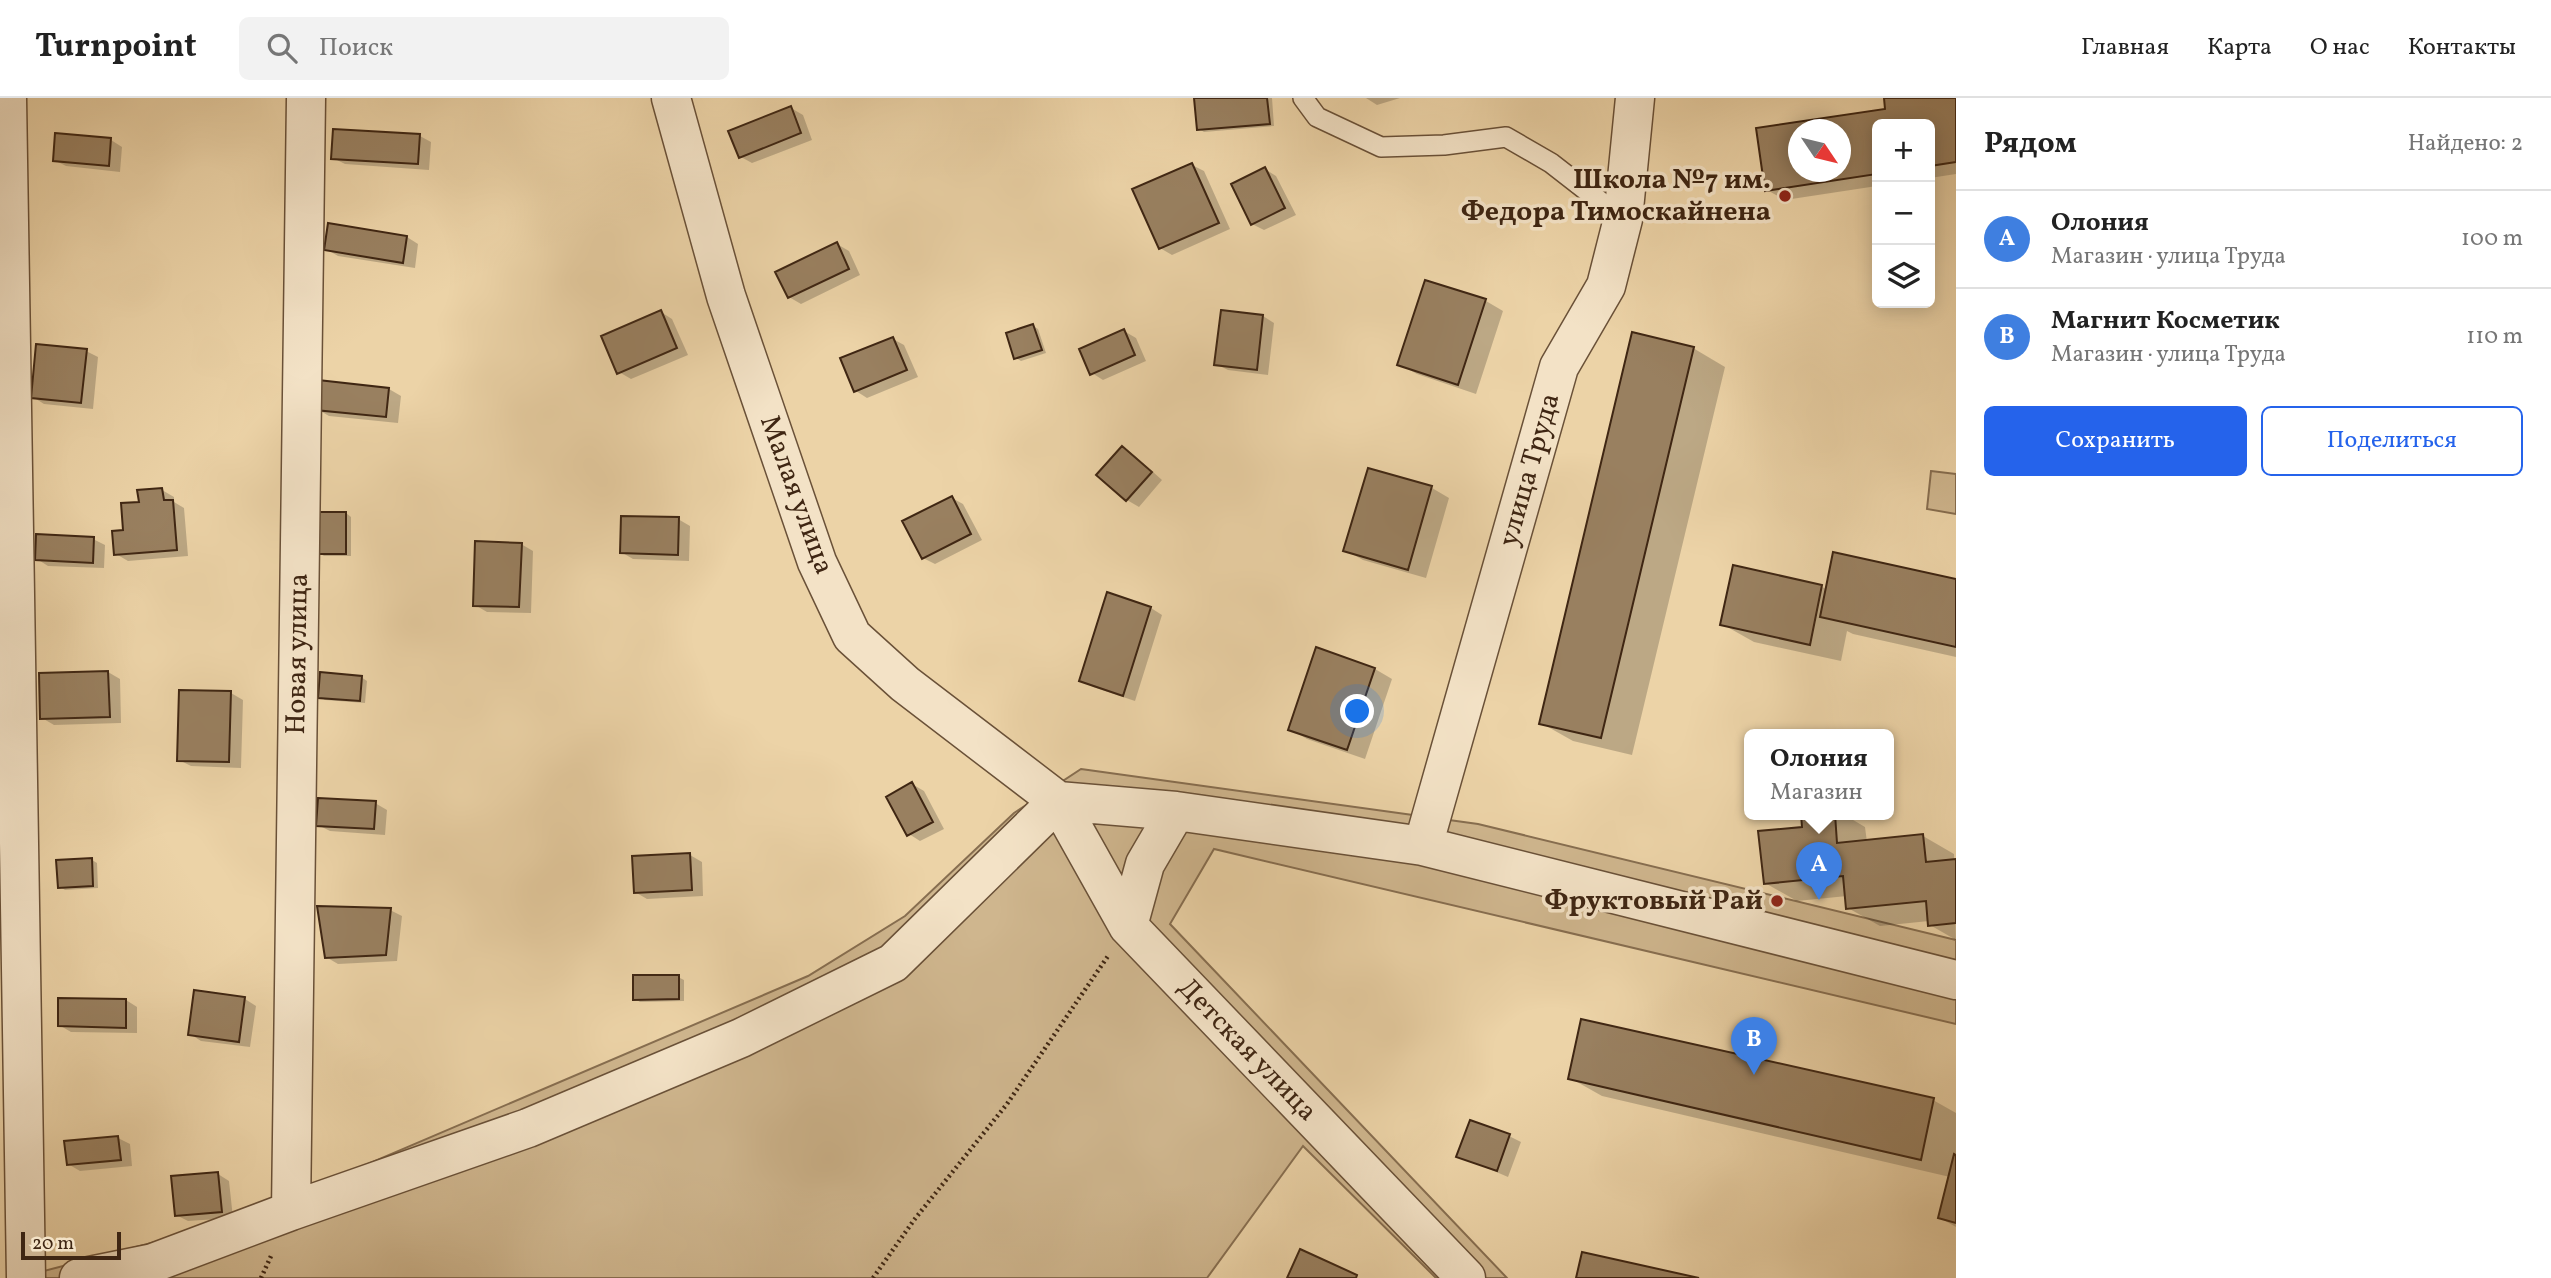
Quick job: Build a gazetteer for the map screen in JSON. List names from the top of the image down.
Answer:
{
  "streets": {
    "street": [
      "улица Труда",
      "Малая улица",
      "Новая улица",
      "Детская улица"
    ]
  },
  "crossings": [
    ["Малая улица", "Детская улица"]
  ],
  "places": ["Школа №7 им. Федора Тимоскайнена", "Фруктовый Рай"],
  "scale_bar": "20 m",
  "north": "bottom right",
  "page": {
    "header": "Turnpoint",
    "search": "Поиск",
    "nav": [
      "Главная",
      "Карта",
      "О нас",
      "Контакты"
    ],
    "heading": ["Рядом", "Найдено: 2"],
    "map_buttons": ["+", "−"],
    "list": [
      {
        "mark": "A",
        "name": "Олония",
        "note": "Магазин · улица Труда",
        "value": "100 m"
      },
      {
        "mark": "B",
        "name": "Магнит Косметик",
        "note": "Магазин · улица Труда",
        "value": "110 m"
      }
    ],
    "buttons": ["Сохранить", "Поделиться"],
    "popup": ["Олония", "Магазин"],
    "pins": ["A", "B"],
    "scale": "20 m"
  }
}
